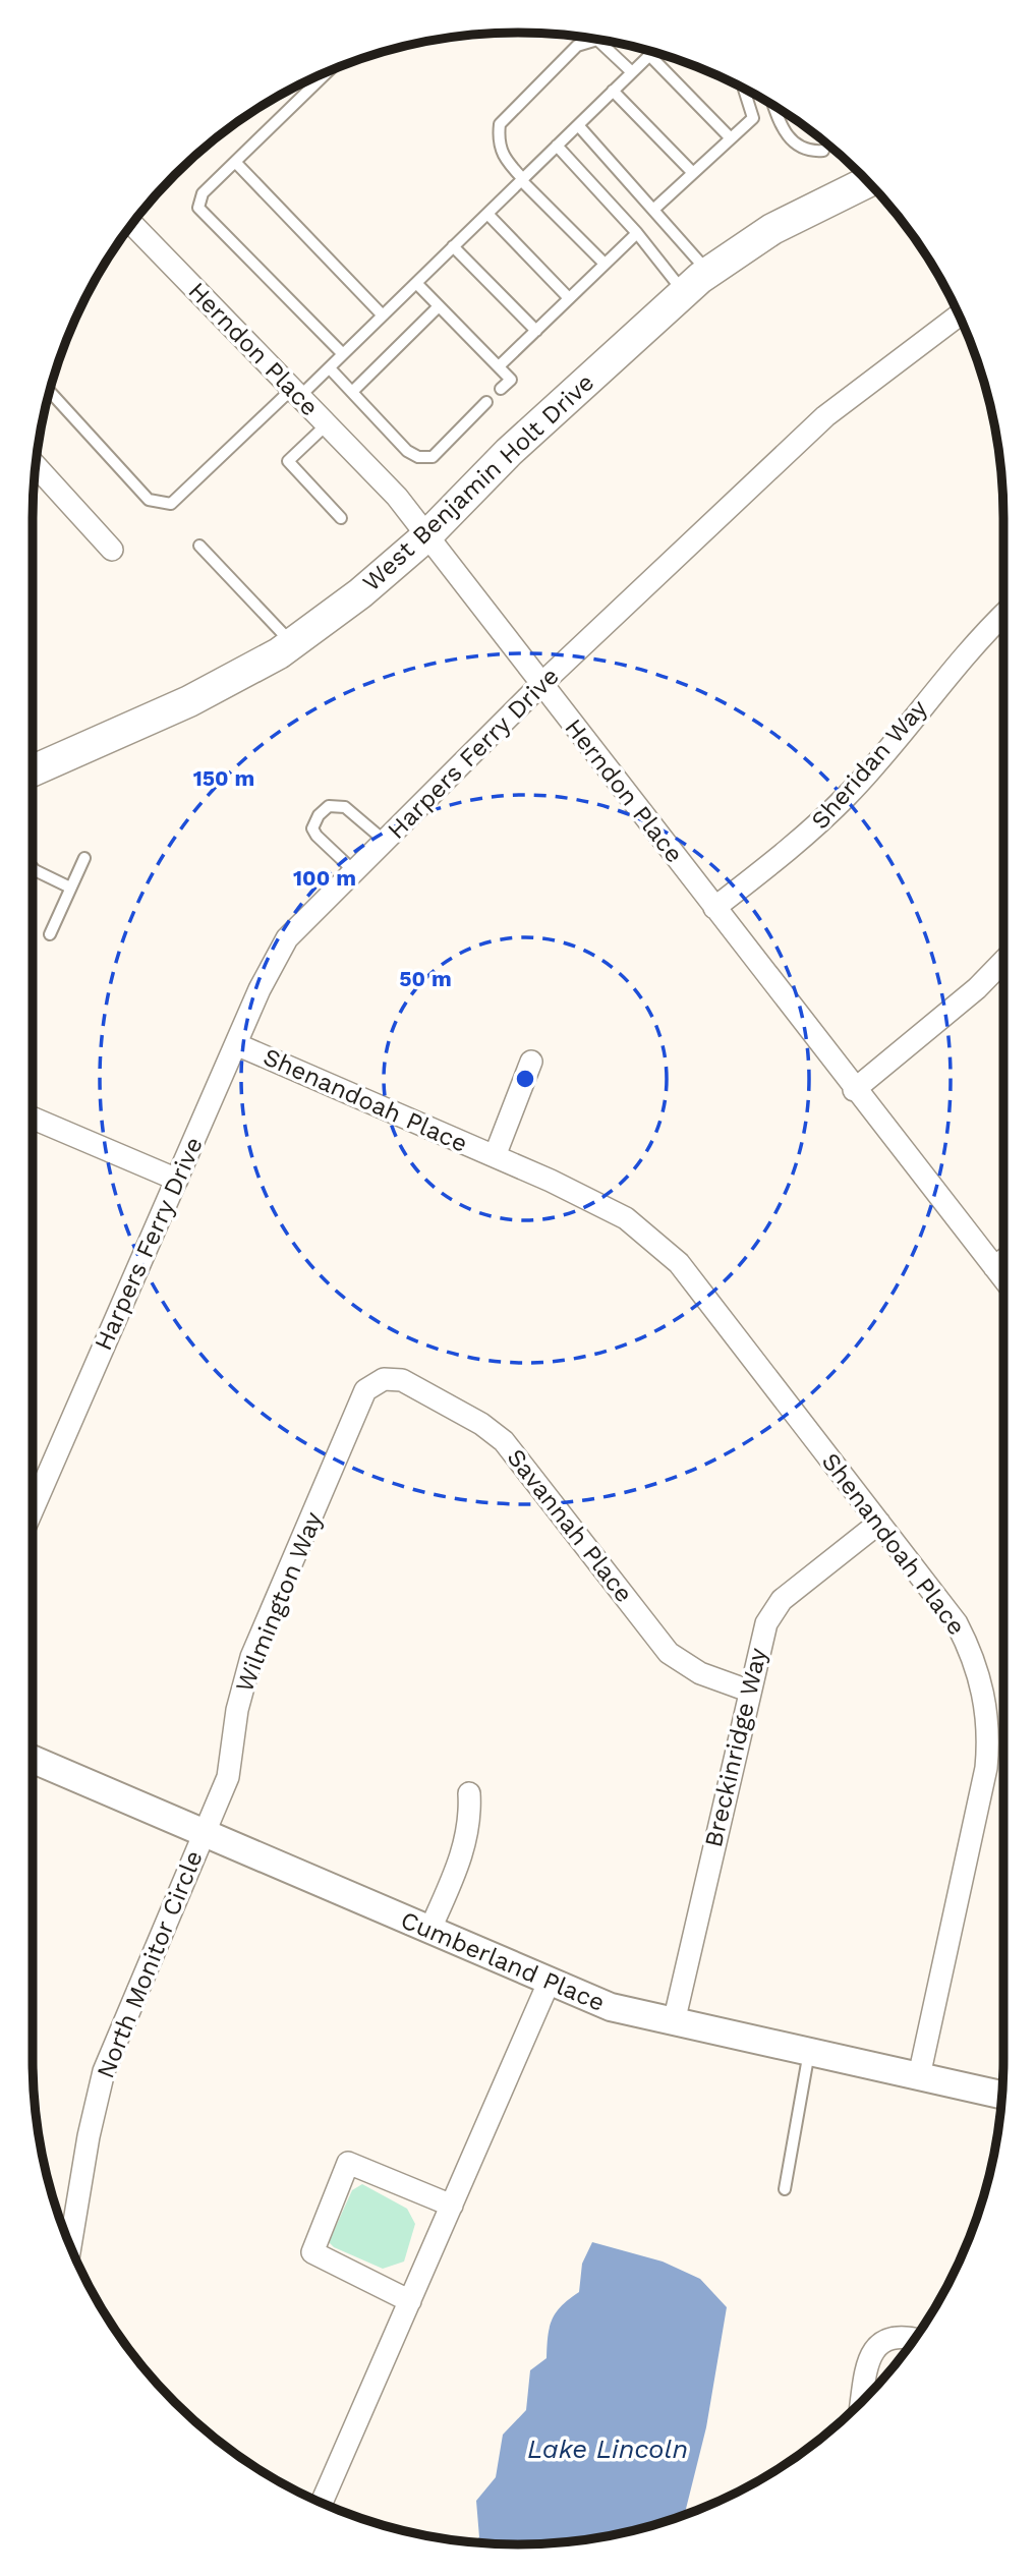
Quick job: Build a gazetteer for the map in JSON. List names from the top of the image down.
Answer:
{
  "streets": {
    "main road": ["West Benjamin Holt Drive"],
    "street": [
      "Herndon Place",
      "Harpers Ferry Drive",
      "Sheridan Way",
      "Shenandoah Place",
      "Savannah Place",
      "Wilmington Way",
      "Breckinridge Way",
      "Cumberland Place",
      "North Monitor Circle"
    ]
  },
  "crossings": [
    ["Herndon Place", "West Benjamin Holt Drive"],
    ["Herndon Place", "Harpers Ferry Drive"],
    ["Herndon Place", "Sheridan Way"],
    ["Harpers Ferry Drive", "Shenandoah Place"],
    ["Shenandoah Place", "Breckinridge Way"],
    ["Shenandoah Place", "Cumberland Place"],
    ["Savannah Place", "Wilmington Way"],
    ["Savannah Place", "Breckinridge Way"],
    ["Wilmington Way", "Cumberland Place"],
    ["Wilmington Way", "North Monitor Circle"],
    ["Breckinridge Way", "Cumberland Place"],
    ["Cumberland Place", "North Monitor Circle"]
  ],
  "water": ["Lake Lincoln"],
  "rings": ["150 m", "100 m", "50 m"]
}
